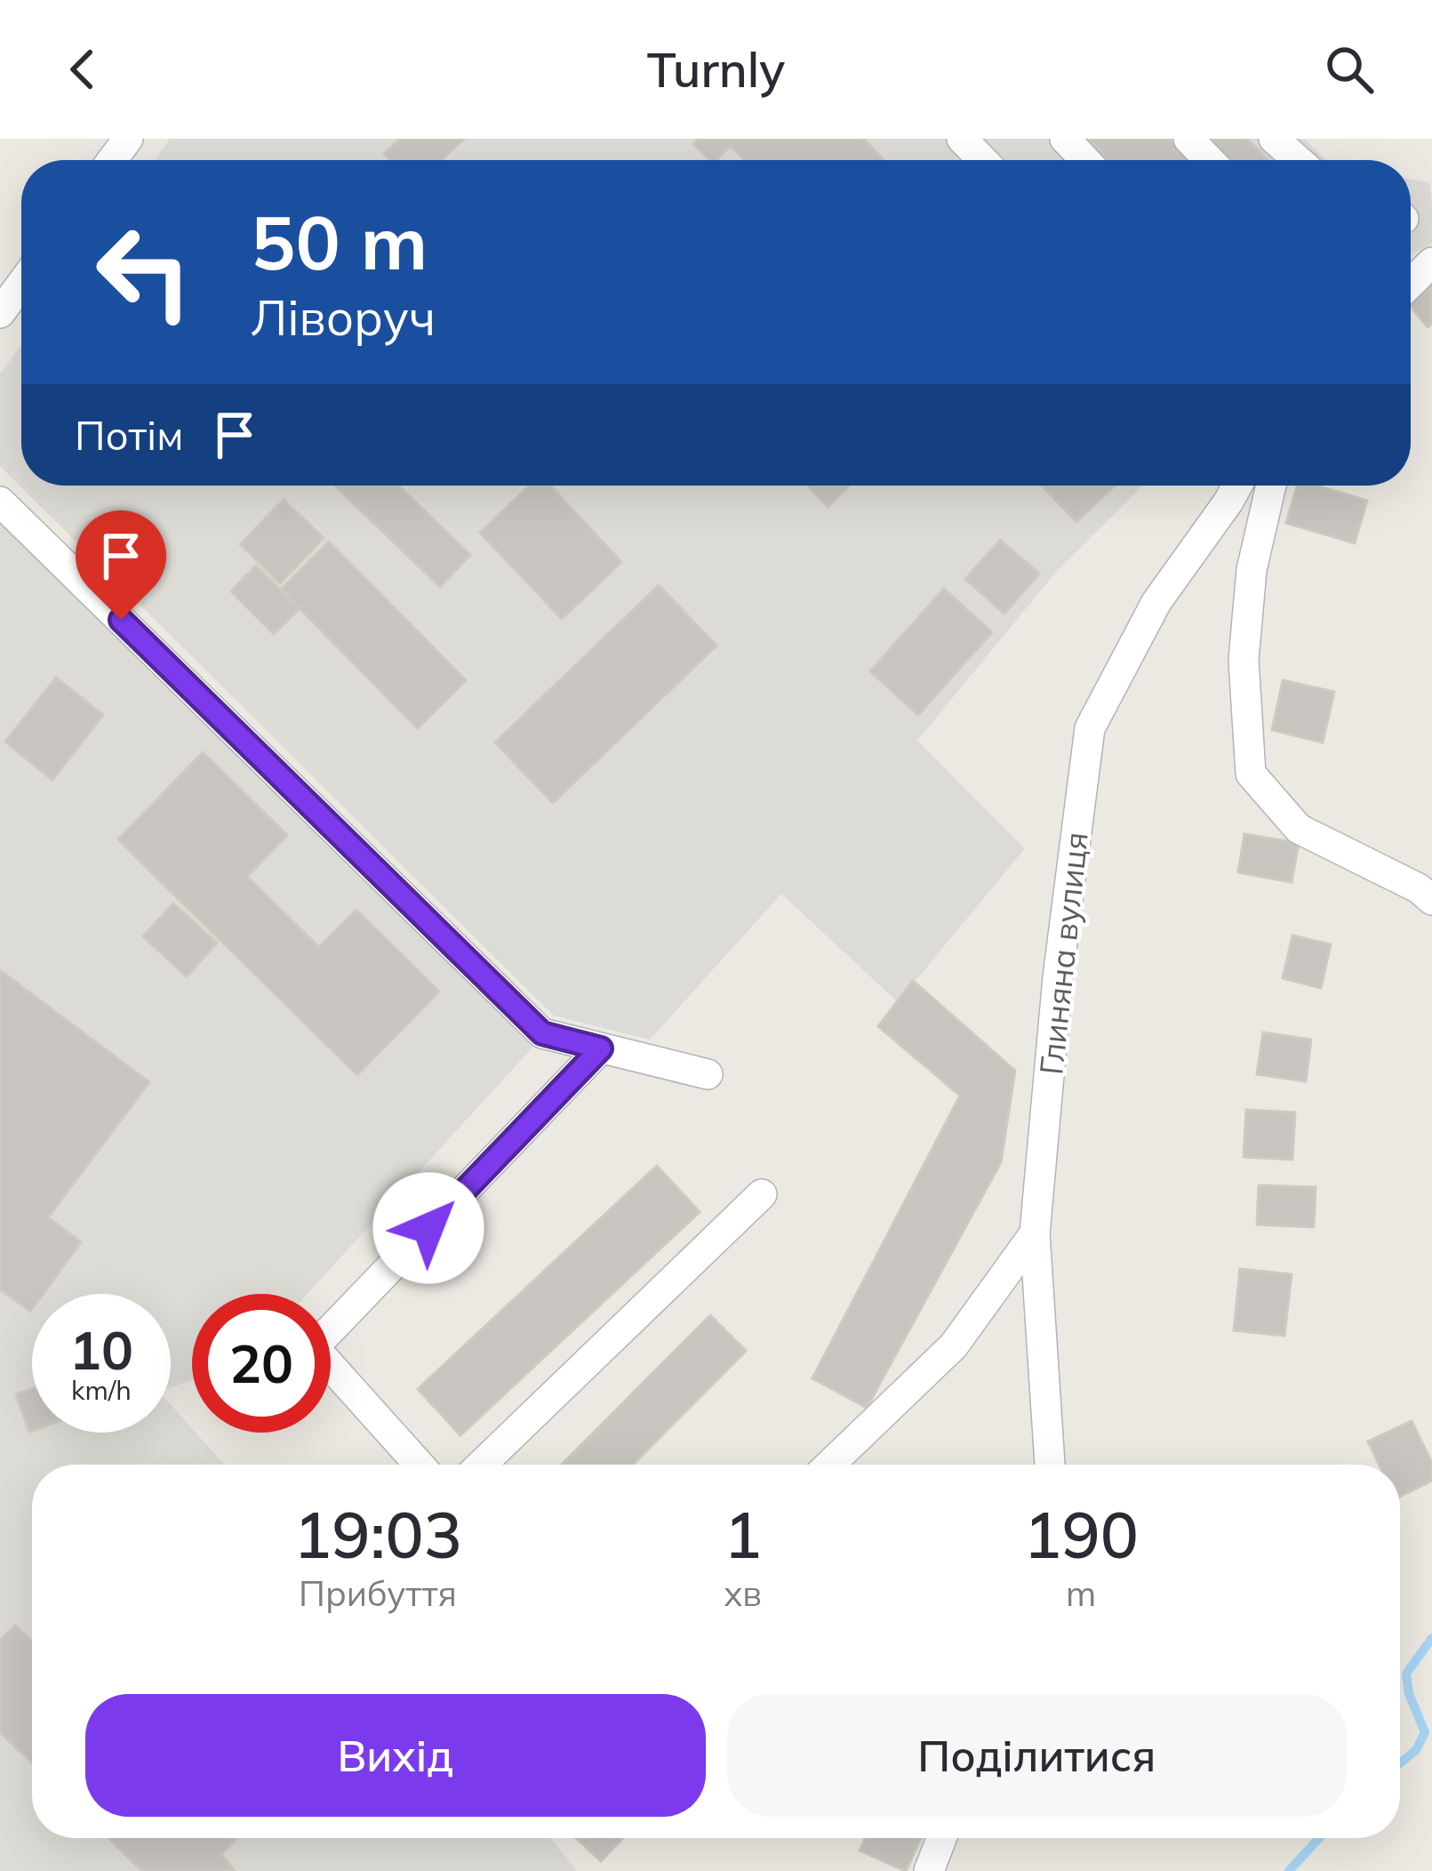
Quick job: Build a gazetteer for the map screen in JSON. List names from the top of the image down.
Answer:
{
  "streets": {
    "street": ["Глиняна вулиця"]
  },
  "page": {
    "header": "Turnly",
    "turn": ["50 m", "Ліворуч"],
    "then": "Потім",
    "speed": "10 km/h",
    "limit": "20",
    "eta": [
      "19:03",
      "Прибуття",
      "1",
      "хв",
      "190",
      "m"
    ],
    "buttons": ["Вихід", "Поділитися"]
  }
}
